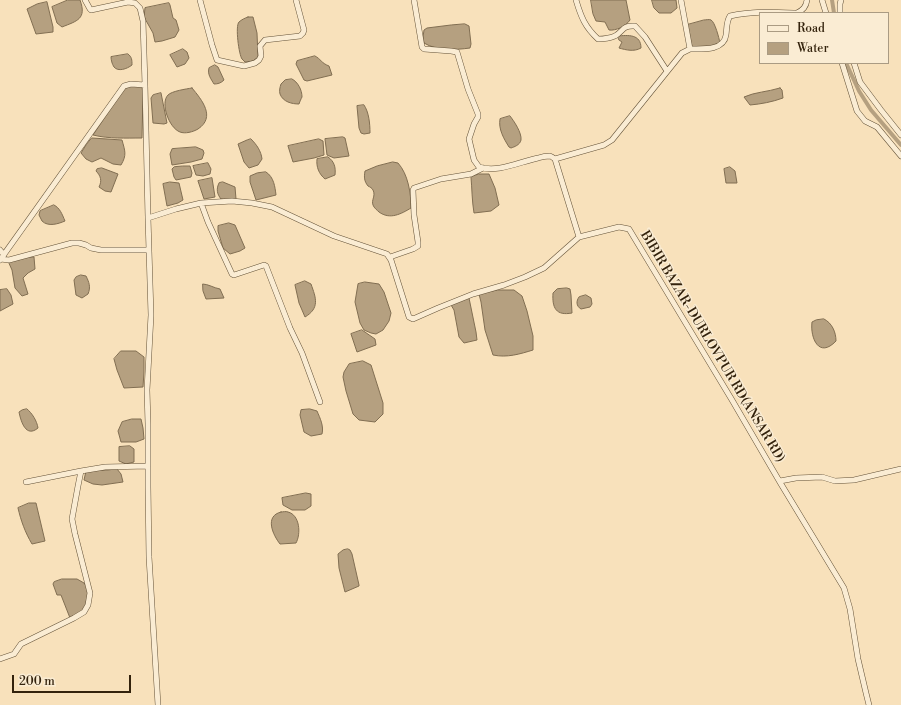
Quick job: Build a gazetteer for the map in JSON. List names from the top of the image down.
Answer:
{
  "streets": {
    "street": ["BIBIR BAZAR-DURLOVPUR RD(ANSAR RD)"]
  },
  "legend": ["Road", "Water"],
  "scale_bar": "200 m"
}
